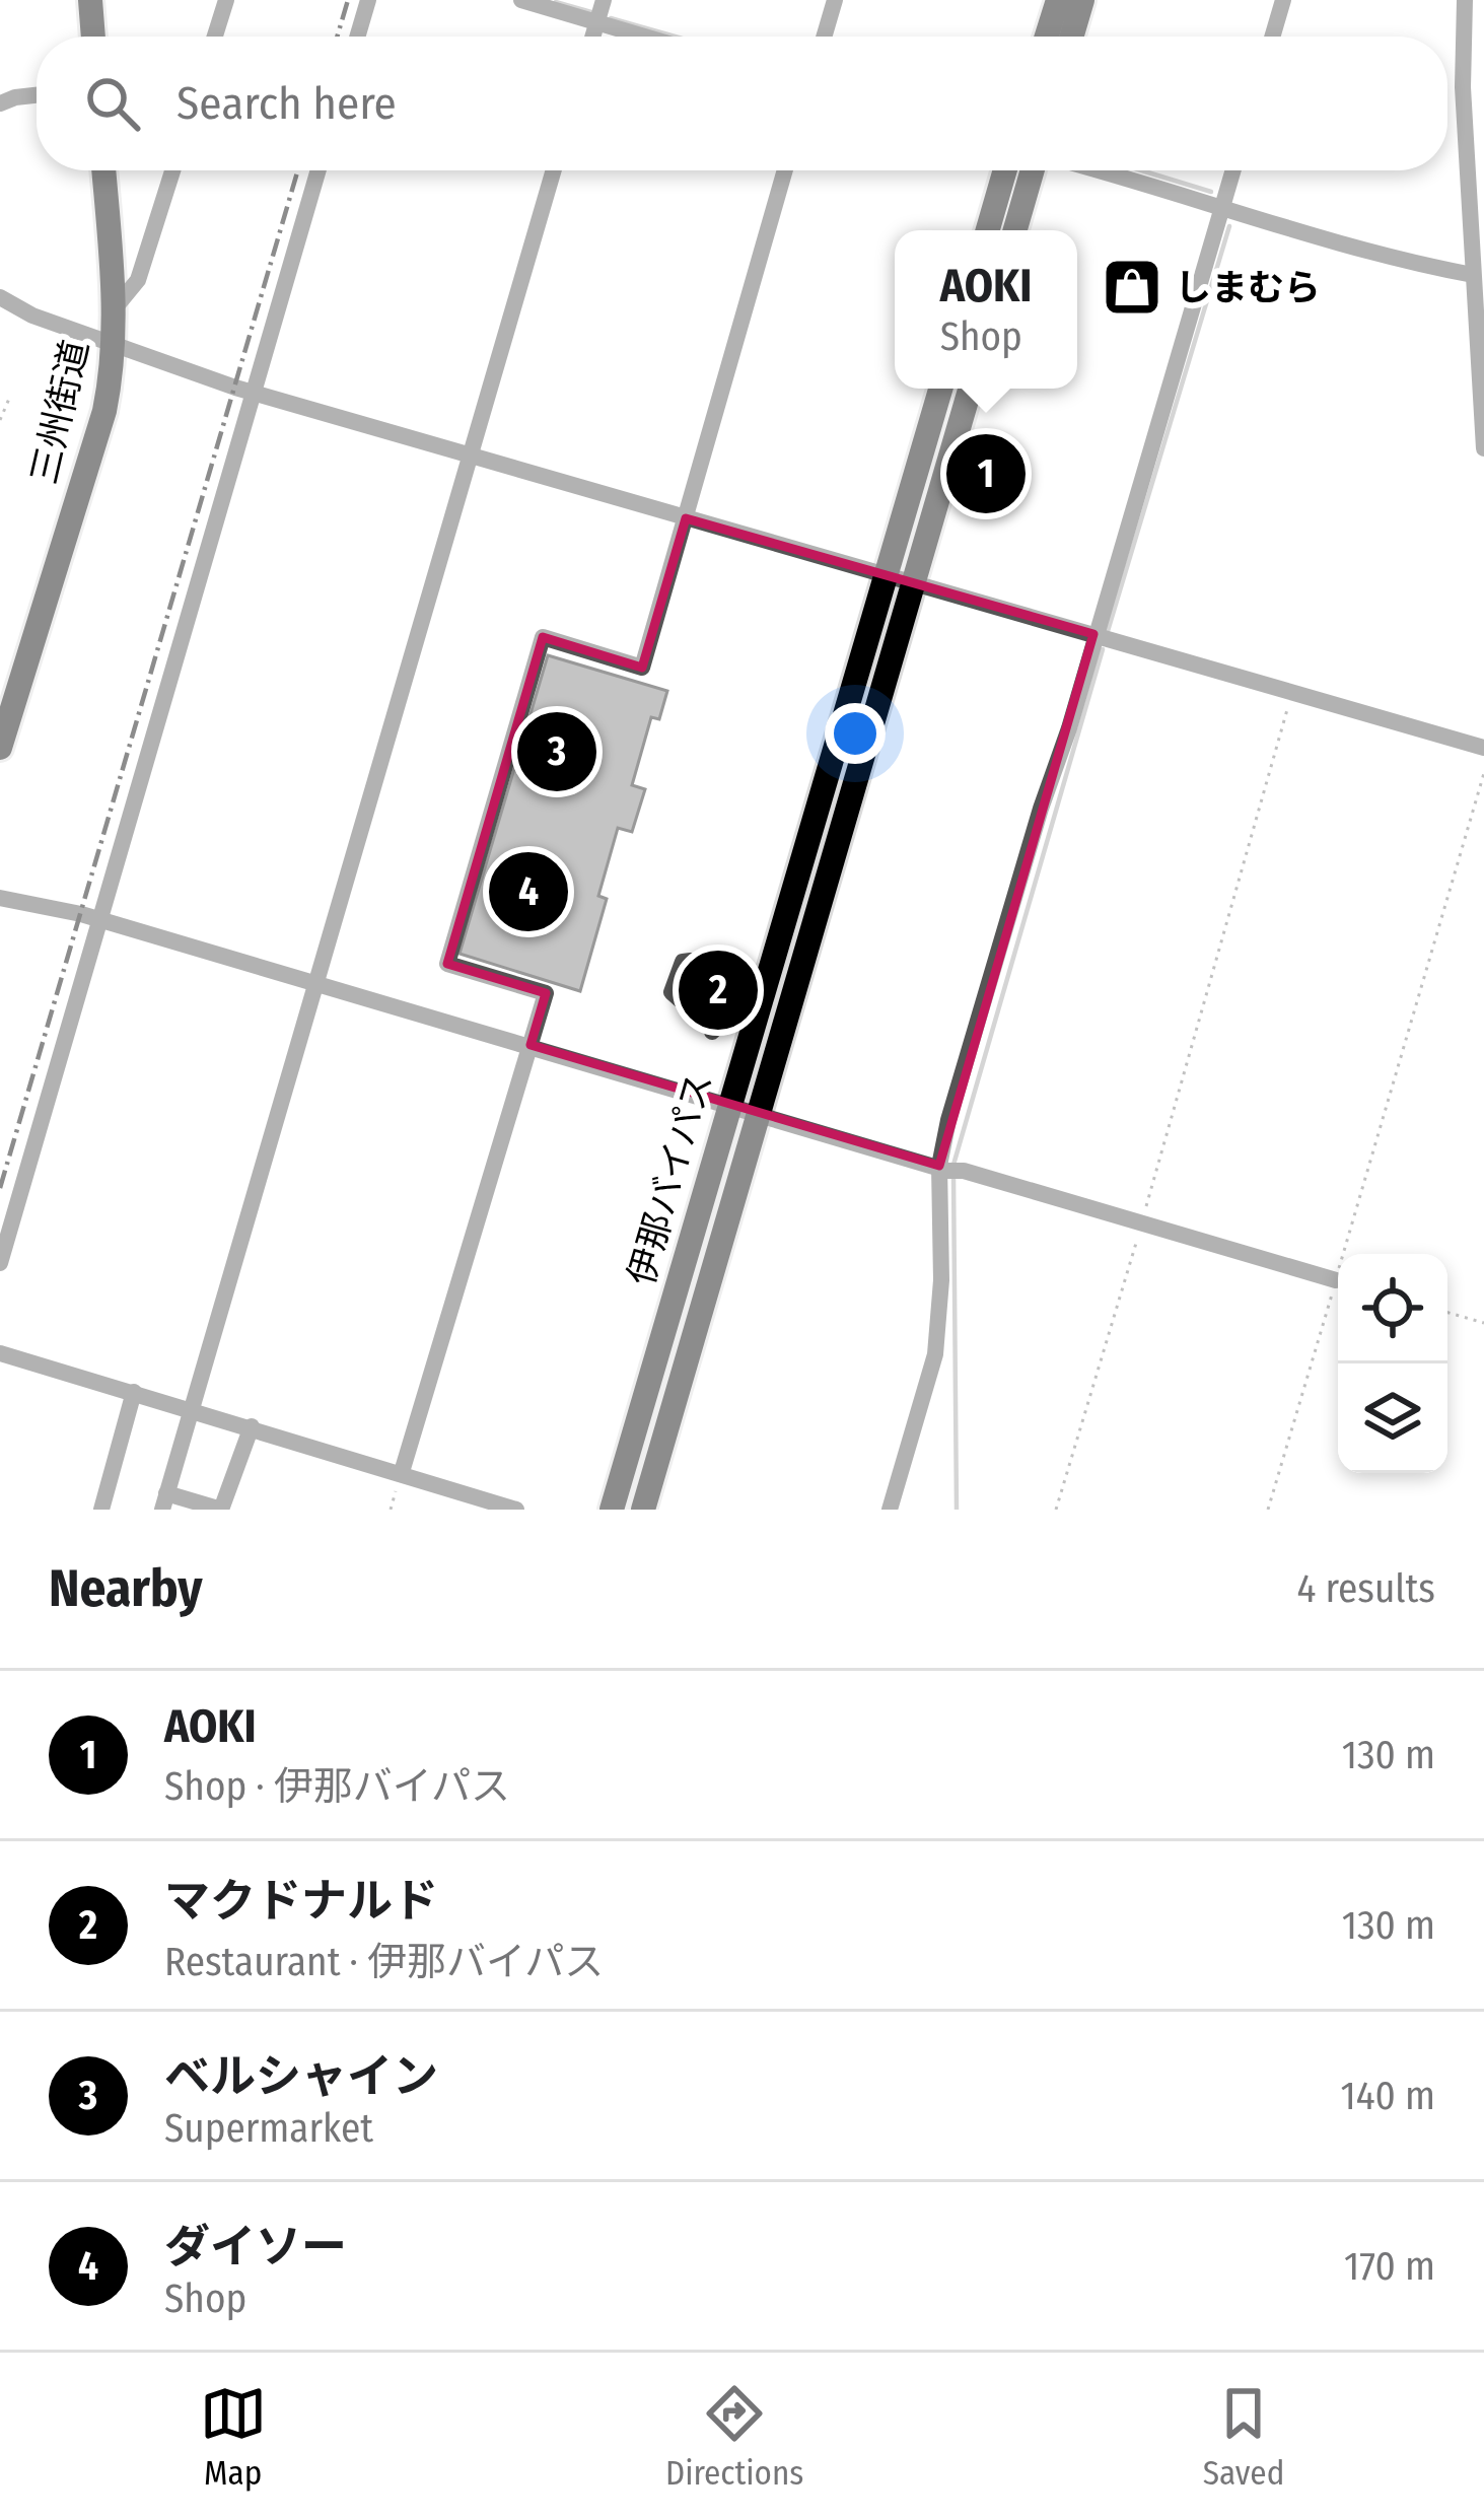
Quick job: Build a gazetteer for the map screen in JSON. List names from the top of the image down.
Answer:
{
  "streets": {
    "highway": ["三州街道", "伊那バイパス"]
  },
  "places": {
    "shop": ["しまむら"]
  },
  "page": {
    "search": "Search here",
    "popup": ["AOKI", "Shop"],
    "pins": [
      "1",
      "3",
      "4",
      "2"
    ],
    "heading": ["Nearby", "4 results"],
    "list": [
      {
        "mark": "1",
        "name": "AOKI",
        "note": "Shop · 伊那バイパス",
        "value": "130 m"
      },
      {
        "mark": "2",
        "name": "マクドナルド",
        "note": "Restaurant · 伊那バイパス",
        "value": "130 m"
      },
      {
        "mark": "3",
        "name": "ベルシャイン",
        "note": "Supermarket",
        "value": "140 m"
      },
      {
        "mark": "4",
        "name": "ダイソー",
        "note": "Shop",
        "value": "170 m"
      }
    ],
    "nav": ["Map", "Directions", "Saved"]
  }
}
